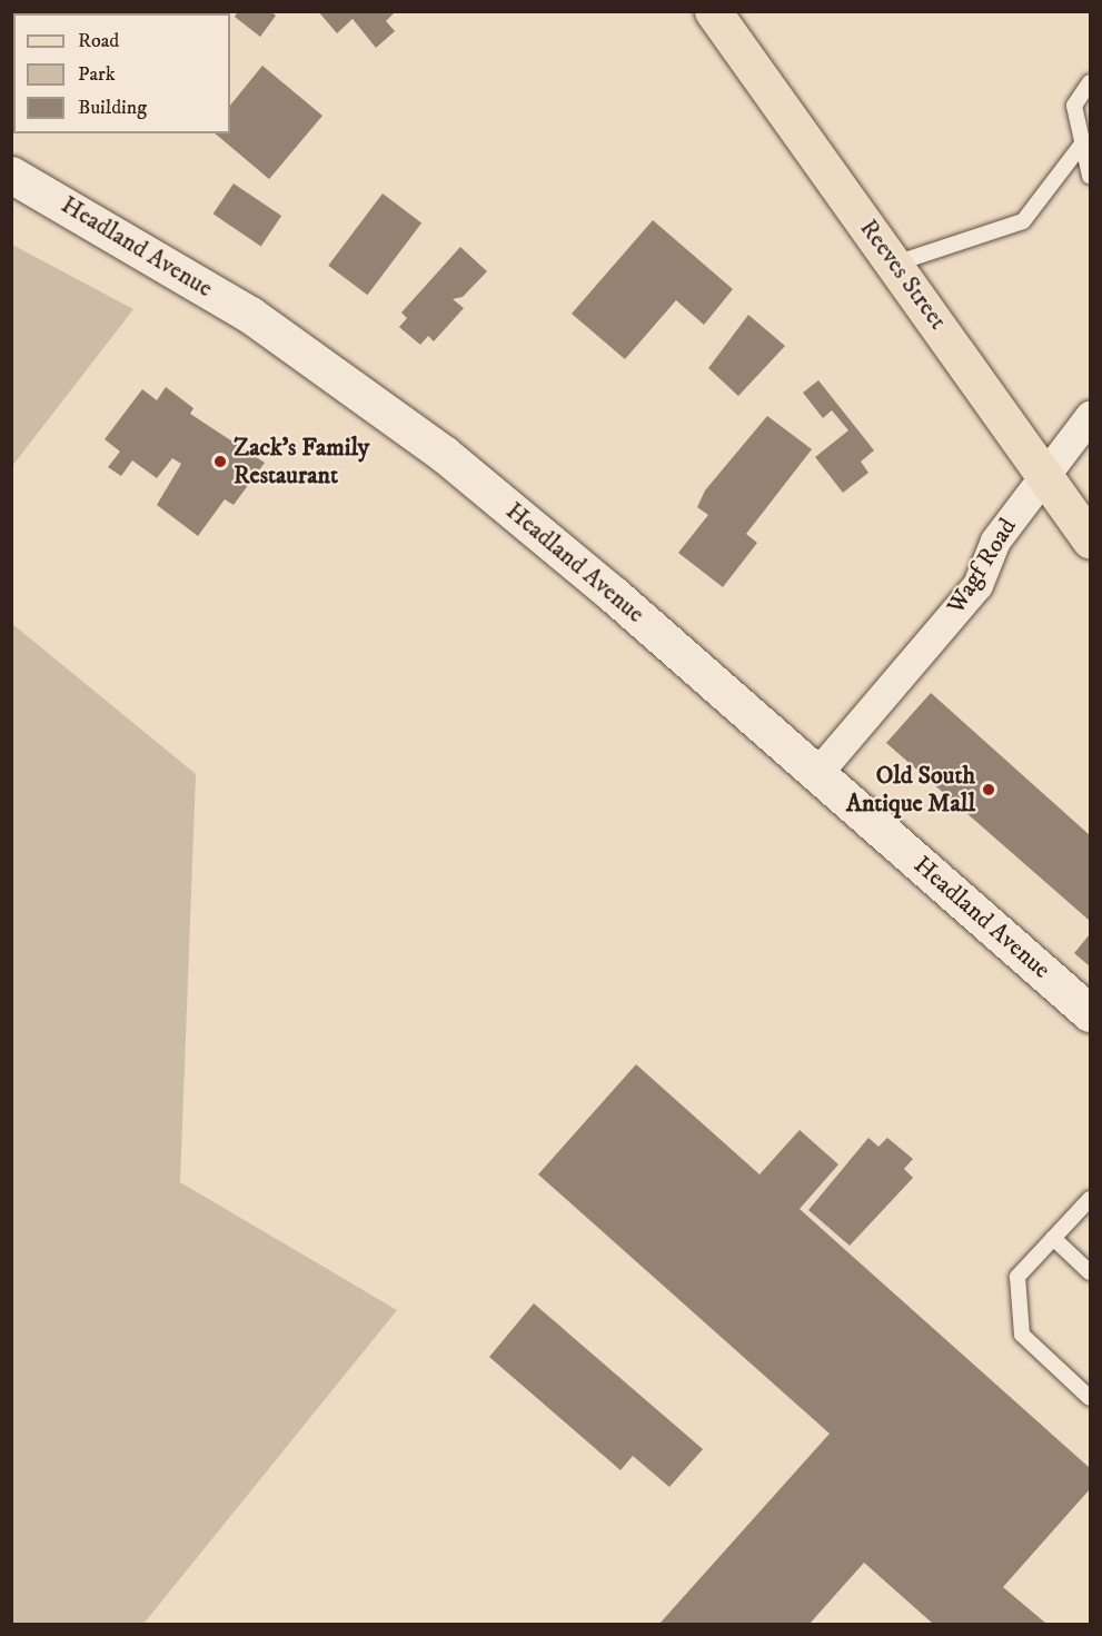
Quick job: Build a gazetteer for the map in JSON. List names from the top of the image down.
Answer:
{
  "streets": {
    "main road": ["Headland Avenue", "Reeves Street"],
    "street": ["Wagf Road"]
  },
  "crossings": [
    ["Headland Avenue", "Wagf Road"],
    ["Reeves Street", "Wagf Road"]
  ],
  "places": ["Zack's Family Restaurant", "Old South Antique Mall"],
  "legend": ["Road", "Park", "Building"]
}
